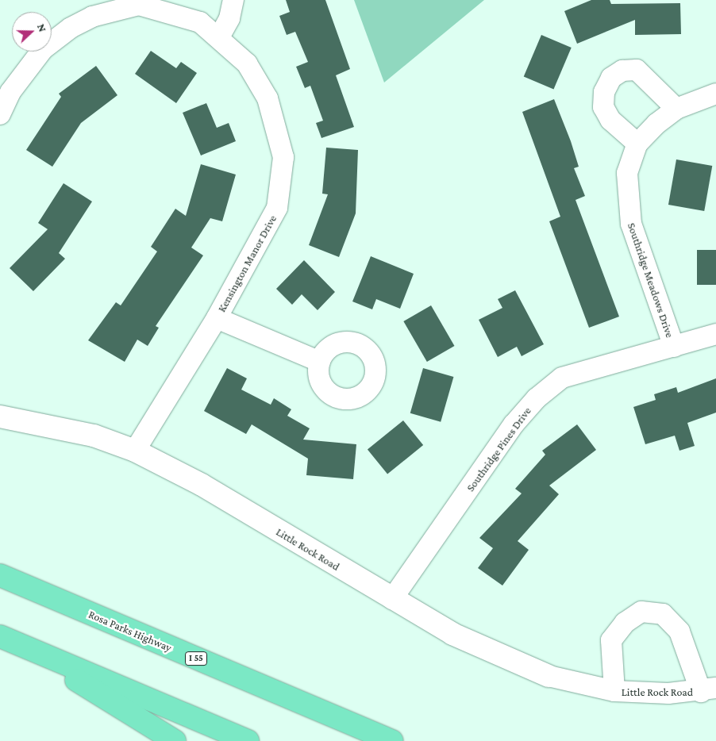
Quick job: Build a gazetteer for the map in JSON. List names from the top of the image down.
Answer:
{
  "streets": {
    "highway": ["Rosa Parks Highway", "I 55"],
    "street": [
      "Kensington Manor Drive",
      "Southridge Meadows Drive",
      "Southridge Pines Drive",
      "Little Rock Road"
    ]
  },
  "crossings": [
    ["Kensington Manor Drive", "Little Rock Road"],
    ["Southridge Meadows Drive", "Southridge Pines Drive"],
    ["Southridge Pines Drive", "Little Rock Road"]
  ],
  "north": "right"
}
